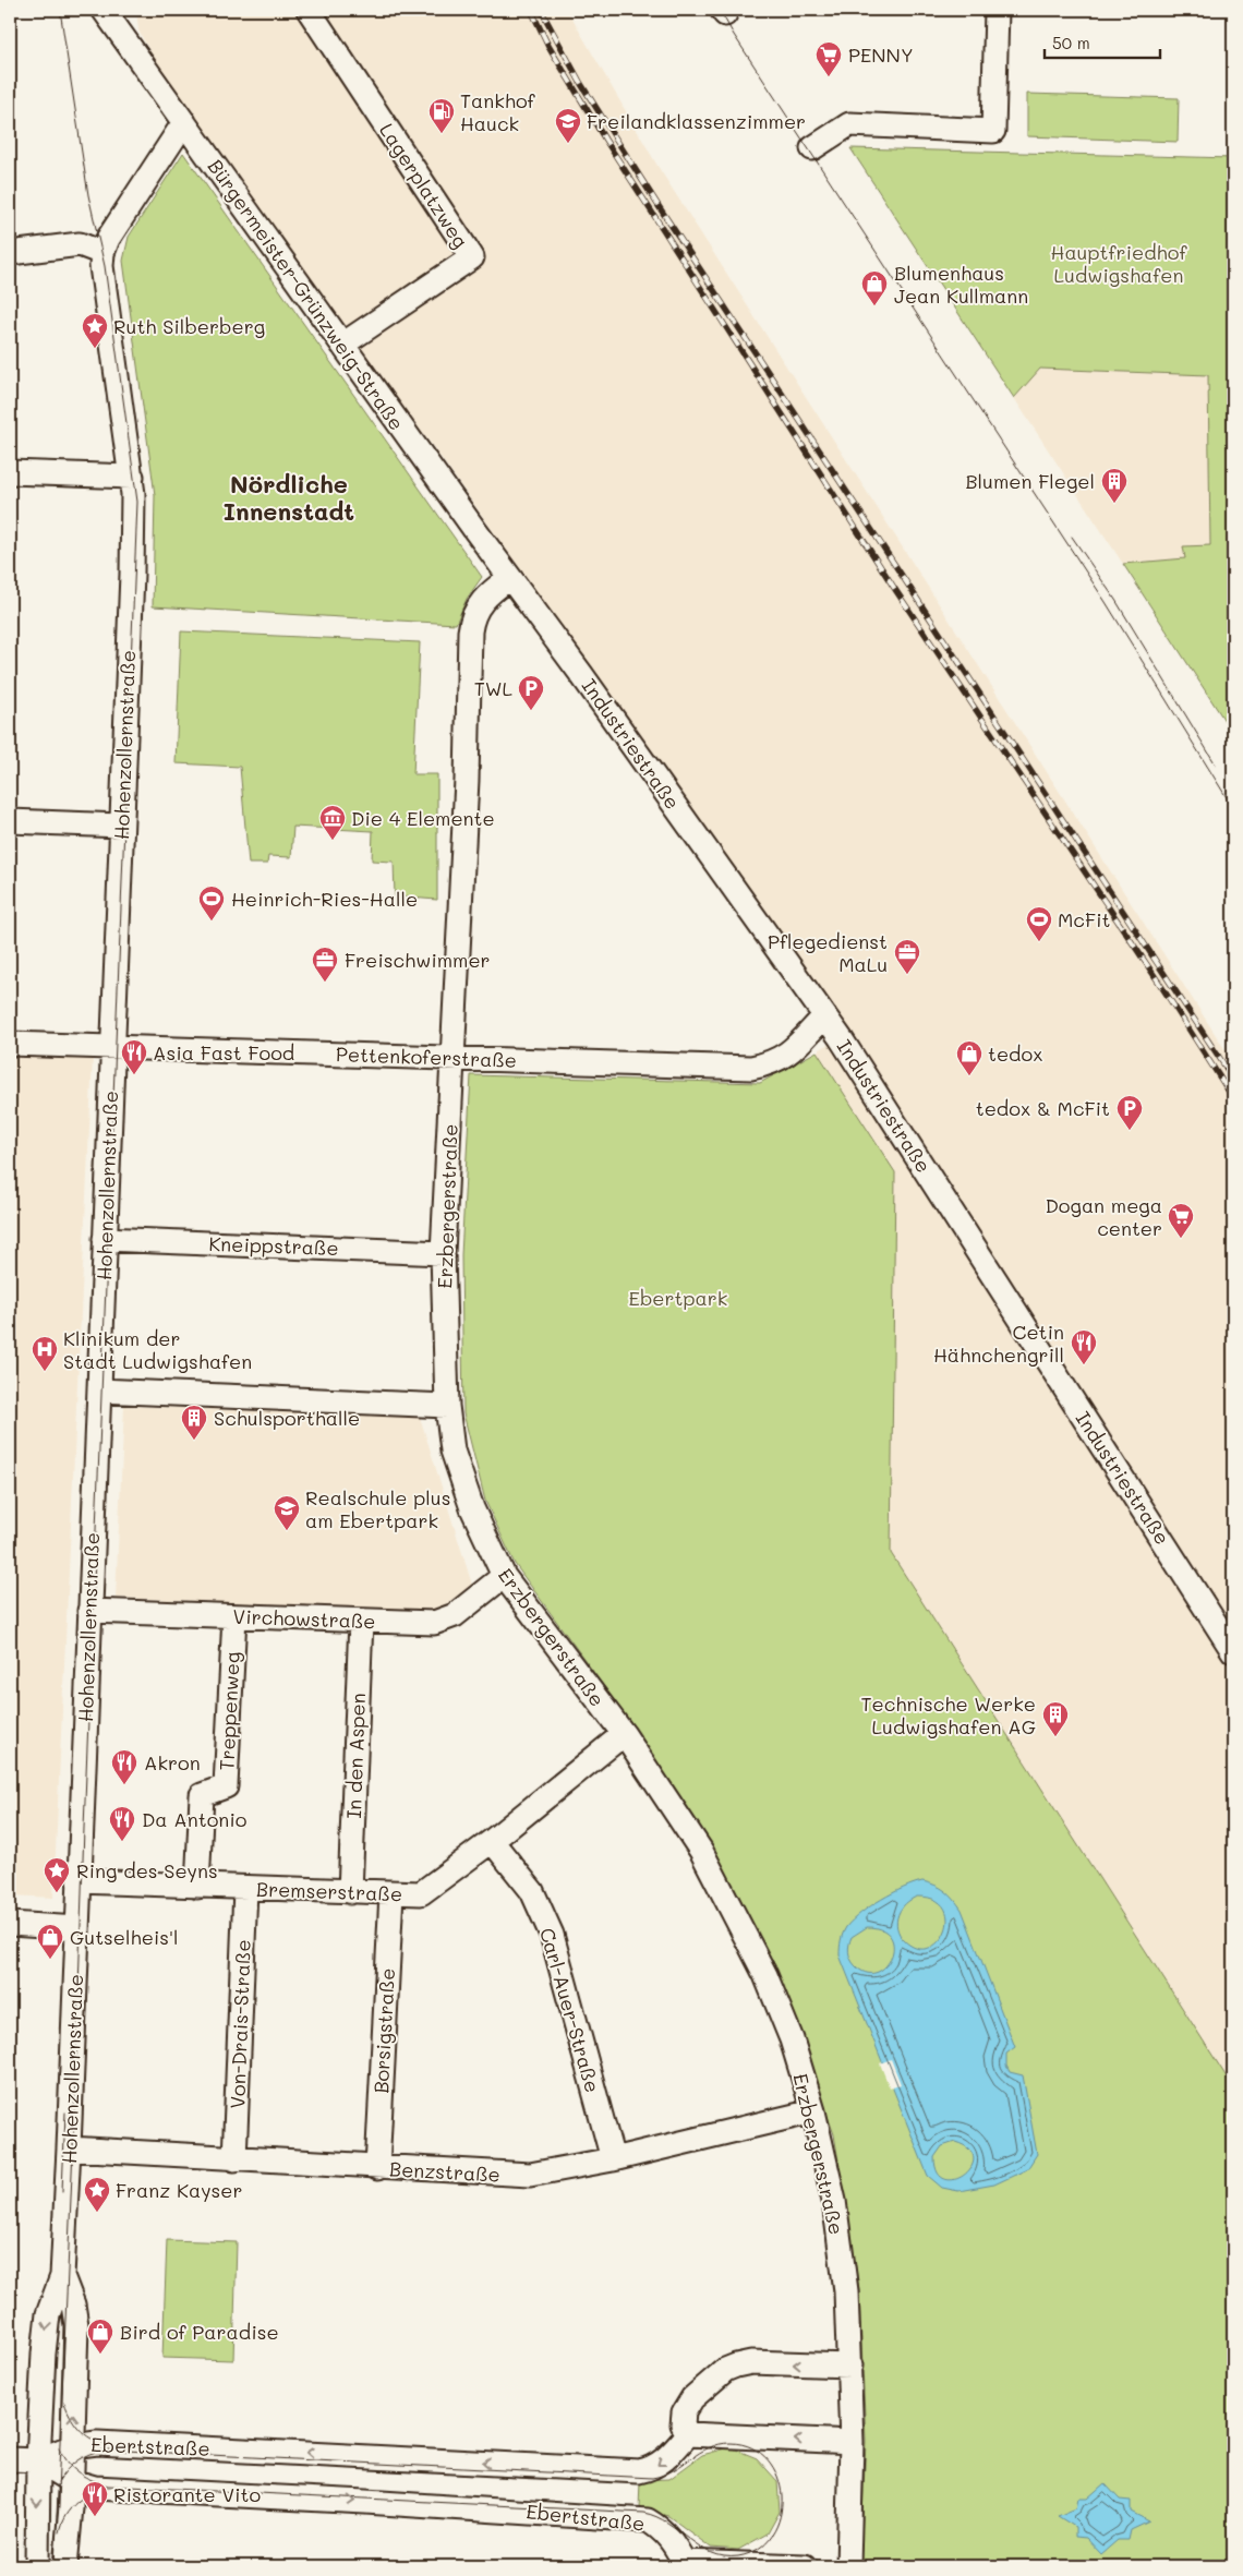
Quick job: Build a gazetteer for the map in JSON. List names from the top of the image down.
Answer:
{
  "streets": {
    "street": [
      "Lagerplatzweg",
      "Bürgermeister-Grünzweig-Straße",
      "Industriestraße",
      "Hohenzollernstraße",
      "Pettenkoferstraße",
      "Erzbergerstraße",
      "Kneippstraße",
      "Virchowstraße",
      "Treppenweg",
      "In den Aspen",
      "Bremserstraße",
      "Carl-Auer-Straße",
      "Von-Drais-Straße",
      "Borsigstraße",
      "Benzstraße",
      "Ebertstraße"
    ]
  },
  "crossings": [
    ["Lagerplatzweg", "Bürgermeister-Grünzweig-Straße"],
    ["Bürgermeister-Grünzweig-Straße", "Industriestraße"],
    ["Bürgermeister-Grünzweig-Straße", "Hohenzollernstraße"],
    ["Bürgermeister-Grünzweig-Straße", "Erzbergerstraße"],
    ["Industriestraße", "Pettenkoferstraße"],
    ["Industriestraße", "Erzbergerstraße"],
    ["Hohenzollernstraße", "Pettenkoferstraße"],
    ["Hohenzollernstraße", "Kneippstraße"],
    ["Hohenzollernstraße", "Virchowstraße"],
    ["Hohenzollernstraße", "Bremserstraße"],
    ["Hohenzollernstraße", "Benzstraße"],
    ["Hohenzollernstraße", "Ebertstraße"],
    ["Pettenkoferstraße", "Erzbergerstraße"],
    ["Erzbergerstraße", "Kneippstraße"],
    ["Erzbergerstraße", "Virchowstraße"],
    ["Erzbergerstraße", "Bremserstraße"],
    ["Erzbergerstraße", "Benzstraße"],
    ["Virchowstraße", "Treppenweg"],
    ["Virchowstraße", "In den Aspen"],
    ["Treppenweg", "Bremserstraße"],
    ["In den Aspen", "Bremserstraße"],
    ["Bremserstraße", "Carl-Auer-Straße"],
    ["Bremserstraße", "Von-Drais-Straße"],
    ["Bremserstraße", "Borsigstraße"],
    ["Carl-Auer-Straße", "Benzstraße"],
    ["Von-Drais-Straße", "Benzstraße"],
    ["Borsigstraße", "Benzstraße"]
  ],
  "districts": ["Nördliche Innenstadt"],
  "parks": ["Hauptfriedhof Ludwigshafen", "Ebertpark"],
  "places": {
    "supermarket": ["PENNY", "Dogan mega center"],
    "fuel station": ["Tankhof Hauck"],
    "school or university": ["Freilandklassenzimmer", "Realschule plus am Ebertpark"],
    "shop": [
      "Blumenhaus Jean Kullmann",
      "tedox",
      "Gutselheis'l",
      "Bird of Paradise"
    ],
    "place": ["Ruth Silberberg", "Ring des Seyns", "Franz Kayser"],
    "building": ["Blumen Flegel", "Schulsporthalle", "Technische Werke Ludwigshafen AG"],
    "parking": ["TWL", "tedox & McFit"],
    "museum": ["Die 4 Elemente"],
    "sports": ["Heinrich-Ries-Halle", "McFit"],
    "office": ["Pflegedienst MaLu", "Freischwimmer"],
    "restaurant": [
      "Asia Fast Food",
      "Cetin Hähnchengrill",
      "Akron",
      "Da Antonio",
      "Ristorante Vito"
    ],
    "hospital": ["Klinikum der Stadt Ludwigshafen"]
  },
  "scale_bar": "50 m"
}
